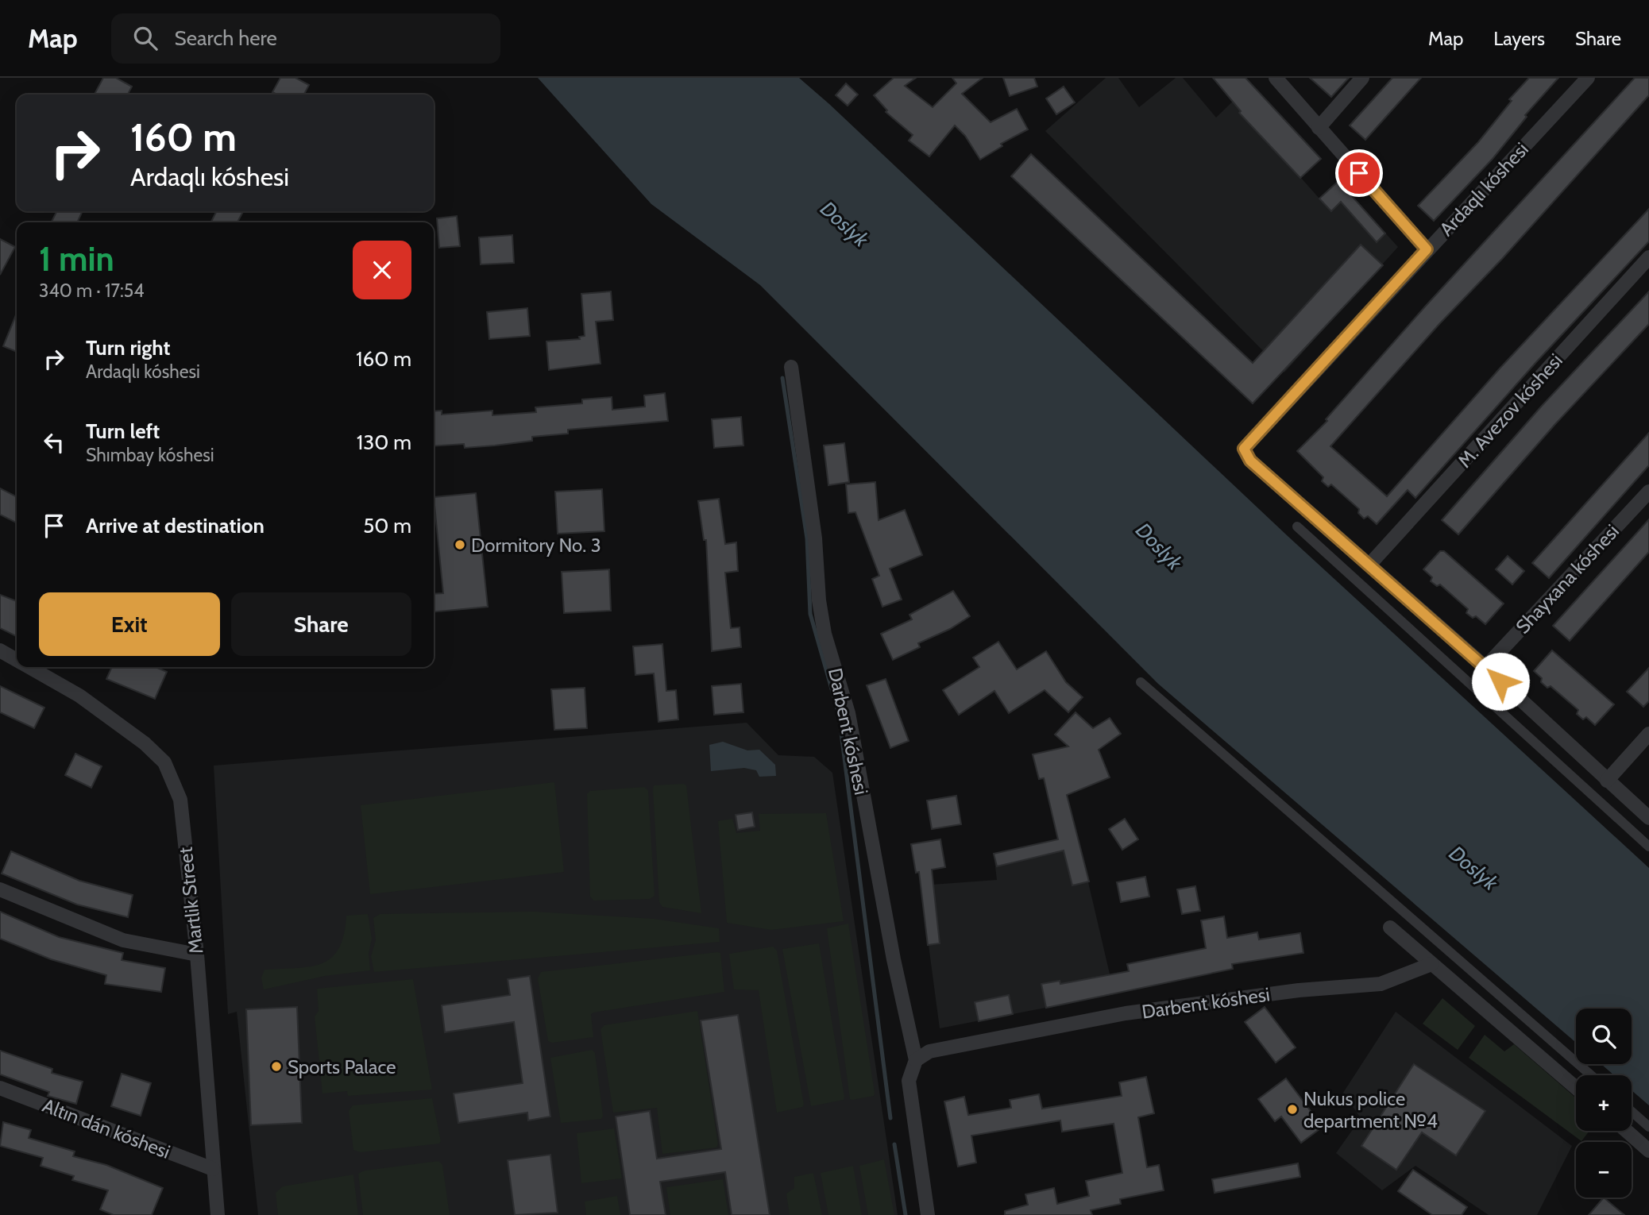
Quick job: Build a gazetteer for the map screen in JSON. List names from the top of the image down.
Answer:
{
  "streets": {
    "street": [
      "Ardaqlı kóshesi",
      "M. Avezov kóshesi",
      "Shayxana kóshesi",
      "Darbent kóshesi",
      "Martlik Street",
      "Altın dán kóshesi"
    ]
  },
  "crossings": [
    ["Ardaqlı kóshesi", "M. Avezov kóshesi"],
    ["Martlik Street", "Altın dán kóshesi"]
  ],
  "water": ["Doslyk"],
  "places": ["Dormitory No. 3", "Sports Palace", "Nukus police department №4"],
  "page": {
    "header": "Map",
    "search": "Search here",
    "nav": ["Map", "Layers", "Share"],
    "turn": ["160 m", "Ardaqlı kóshesi"],
    "heading": ["1 min", "340 m · 17:54"],
    "list": [
      {
        "name": "Turn right",
        "note": "Ardaqlı kóshesi",
        "value": "160 m"
      },
      {
        "name": "Turn left",
        "note": "Shımbay kóshesi",
        "value": "130 m"
      },
      {
        "name": "Arrive at destination",
        "value": "50 m"
      }
    ],
    "buttons": ["Exit", "Share"],
    "map_buttons": ["+", "−"]
  }
}
